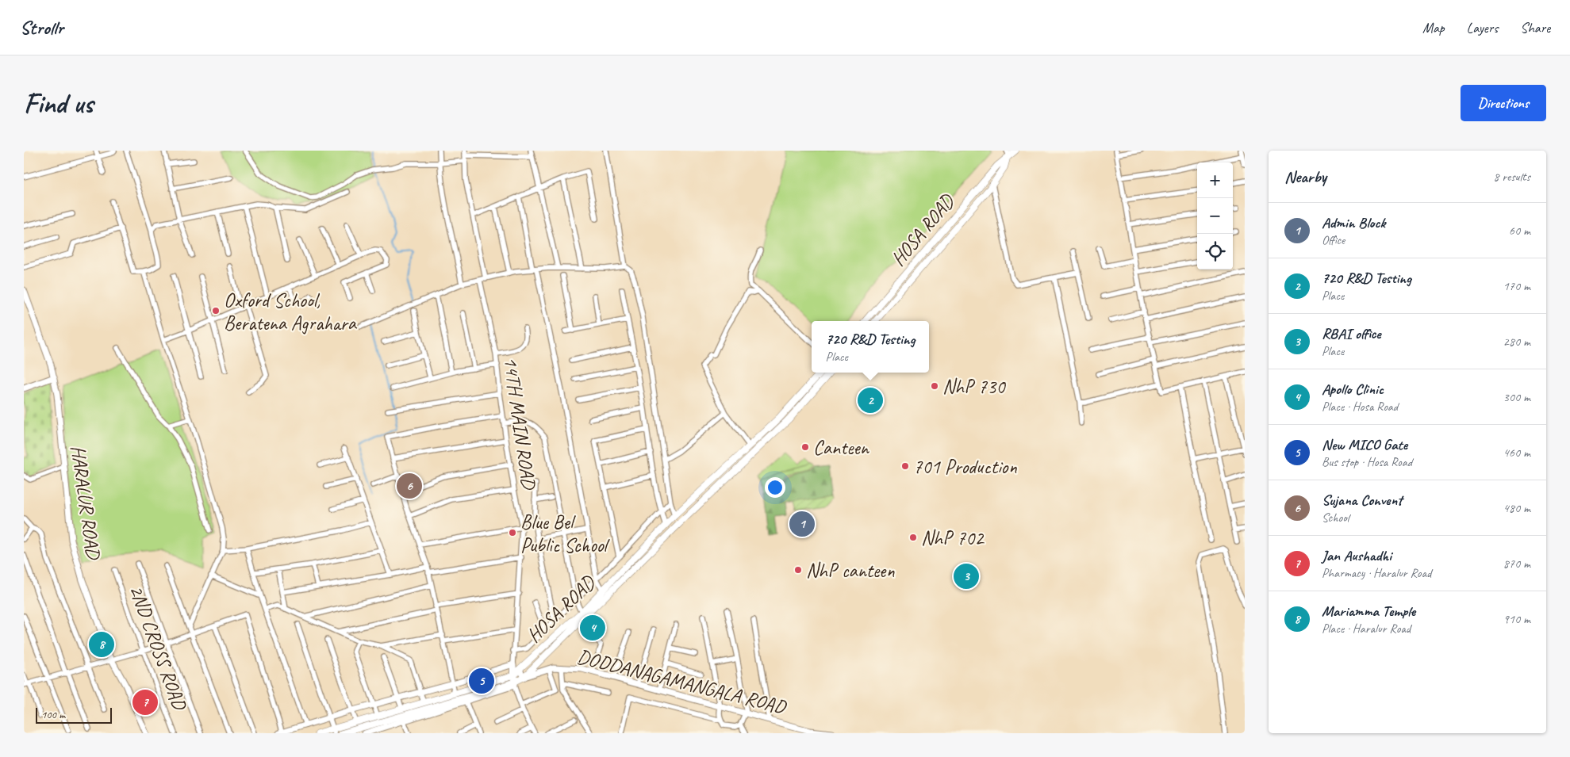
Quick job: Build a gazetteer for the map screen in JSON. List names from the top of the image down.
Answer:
{
  "streets": {
    "main road": ["HOSA ROAD"],
    "street": [
      "14TH MAIN ROAD",
      "HARALUR ROAD",
      "2ND CROSS ROAD",
      "DODDANAGAMANGALA ROAD"
    ]
  },
  "crossings": [
    ["HOSA ROAD", "DODDANAGAMANGALA ROAD"]
  ],
  "places": [
    "Oxford School, Beratena Agrahara",
    "NhP 730",
    "Canteen",
    "701 Production",
    "Blue Bel Public School",
    "NhP 702",
    "NhP canteen"
  ],
  "scale_bar": "100 m",
  "page": {
    "header": "Strollr",
    "nav": ["Map", "Layers", "Share"],
    "buttons": "Directions",
    "title": "Find us",
    "heading": ["Nearby", "8 results"],
    "map_buttons": ["+", "−"],
    "list": [
      {
        "mark": "1",
        "name": "Admin Block",
        "note": "Office",
        "value": "60 m"
      },
      {
        "mark": "2",
        "name": "720 R&D Testing",
        "note": "Place",
        "value": "170 m"
      },
      {
        "mark": "3",
        "name": "RBAI office",
        "note": "Place",
        "value": "280 m"
      },
      {
        "mark": "4",
        "name": "Apollo Clinic",
        "note": "Place · Hosa Road",
        "value": "300 m"
      },
      {
        "mark": "5",
        "name": "New MICO Gate",
        "note": "Bus stop · Hosa Road",
        "value": "460 m"
      },
      {
        "mark": "6",
        "name": "Sujana Convent",
        "note": "School",
        "value": "480 m"
      },
      {
        "mark": "7",
        "name": "Jan Aushadhi",
        "note": "Pharmacy · Haralur Road",
        "value": "870 m"
      },
      {
        "mark": "8",
        "name": "Mariamma Temple",
        "note": "Place · Haralur Road",
        "value": "910 m"
      }
    ],
    "popup": ["720 R&D Testing", "Place"],
    "pins": [
      "2",
      "6",
      "1",
      "3",
      "4",
      "8",
      "5",
      "7"
    ],
    "scale": "100 m"
  }
}
